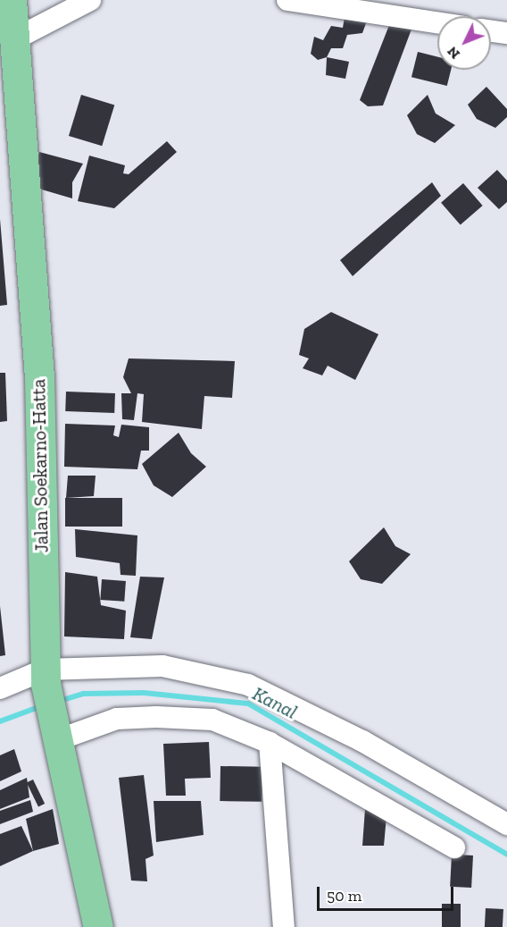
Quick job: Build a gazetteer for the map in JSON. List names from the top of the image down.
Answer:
{
  "streets": {
    "main road": ["Jalan Soekarno-Hatta"]
  },
  "water": ["Kanal"],
  "scale_bar": "50 m",
  "north": "bottom left"
}
